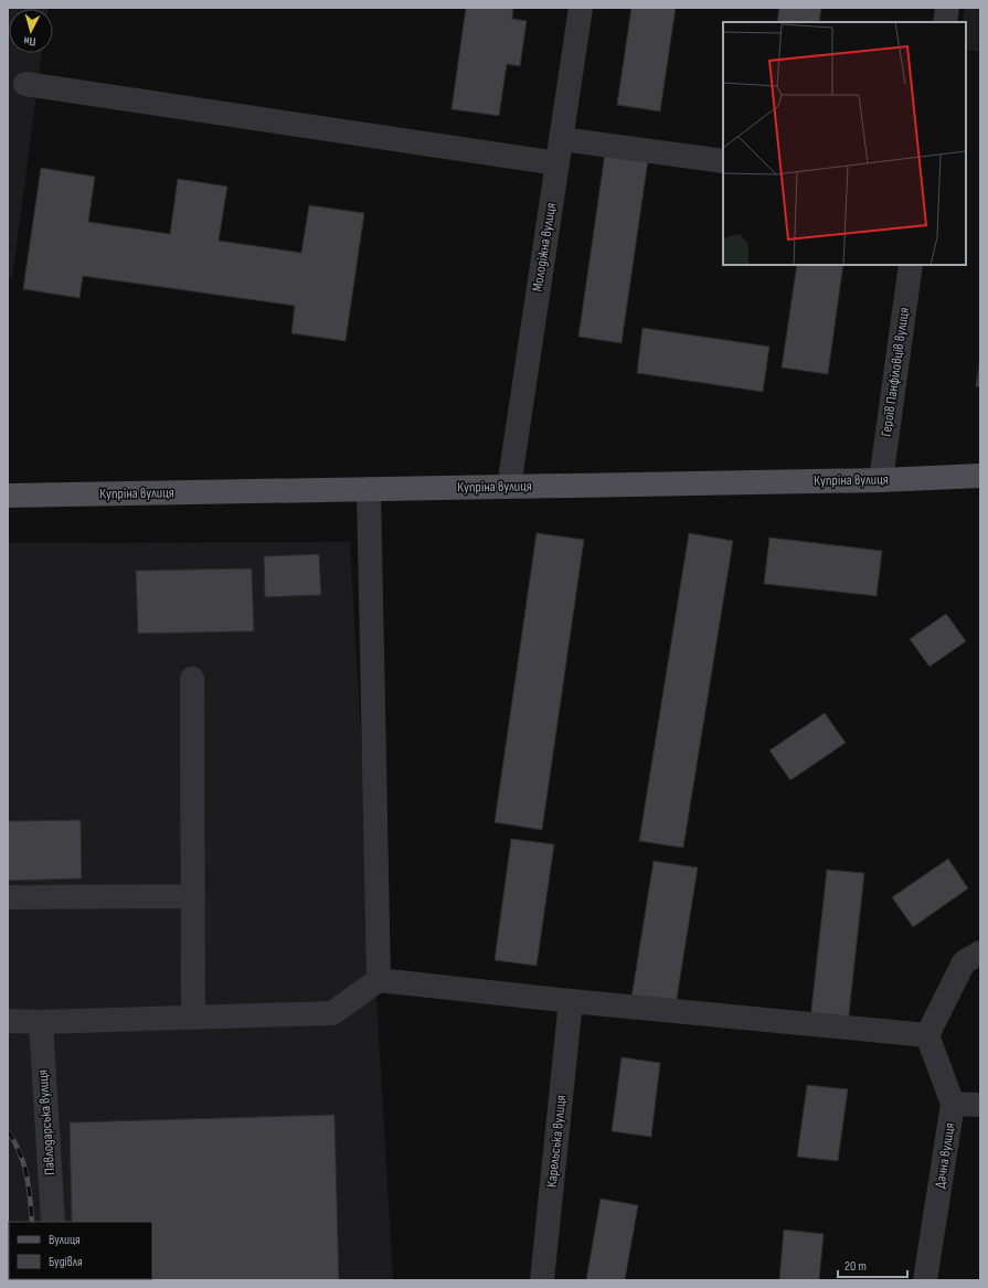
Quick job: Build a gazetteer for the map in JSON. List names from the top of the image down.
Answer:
{
  "streets": {
    "main road": ["Купріна вулиця"],
    "street": [
      "Молодіжна вулиця",
      "Героїв Панфіловців вулиця",
      "Павлодарська вулиця",
      "Карельська вулиця",
      "Дачна вулиця"
    ]
  },
  "crossings": [
    ["Молодіжна вулиця", "Купріна вулиця"],
    ["Героїв Панфіловців вулиця", "Купріна вулиця"]
  ],
  "legend": ["Вулиця", "Будівля"],
  "scale_bar": "20 m",
  "north": "bottom"
}
